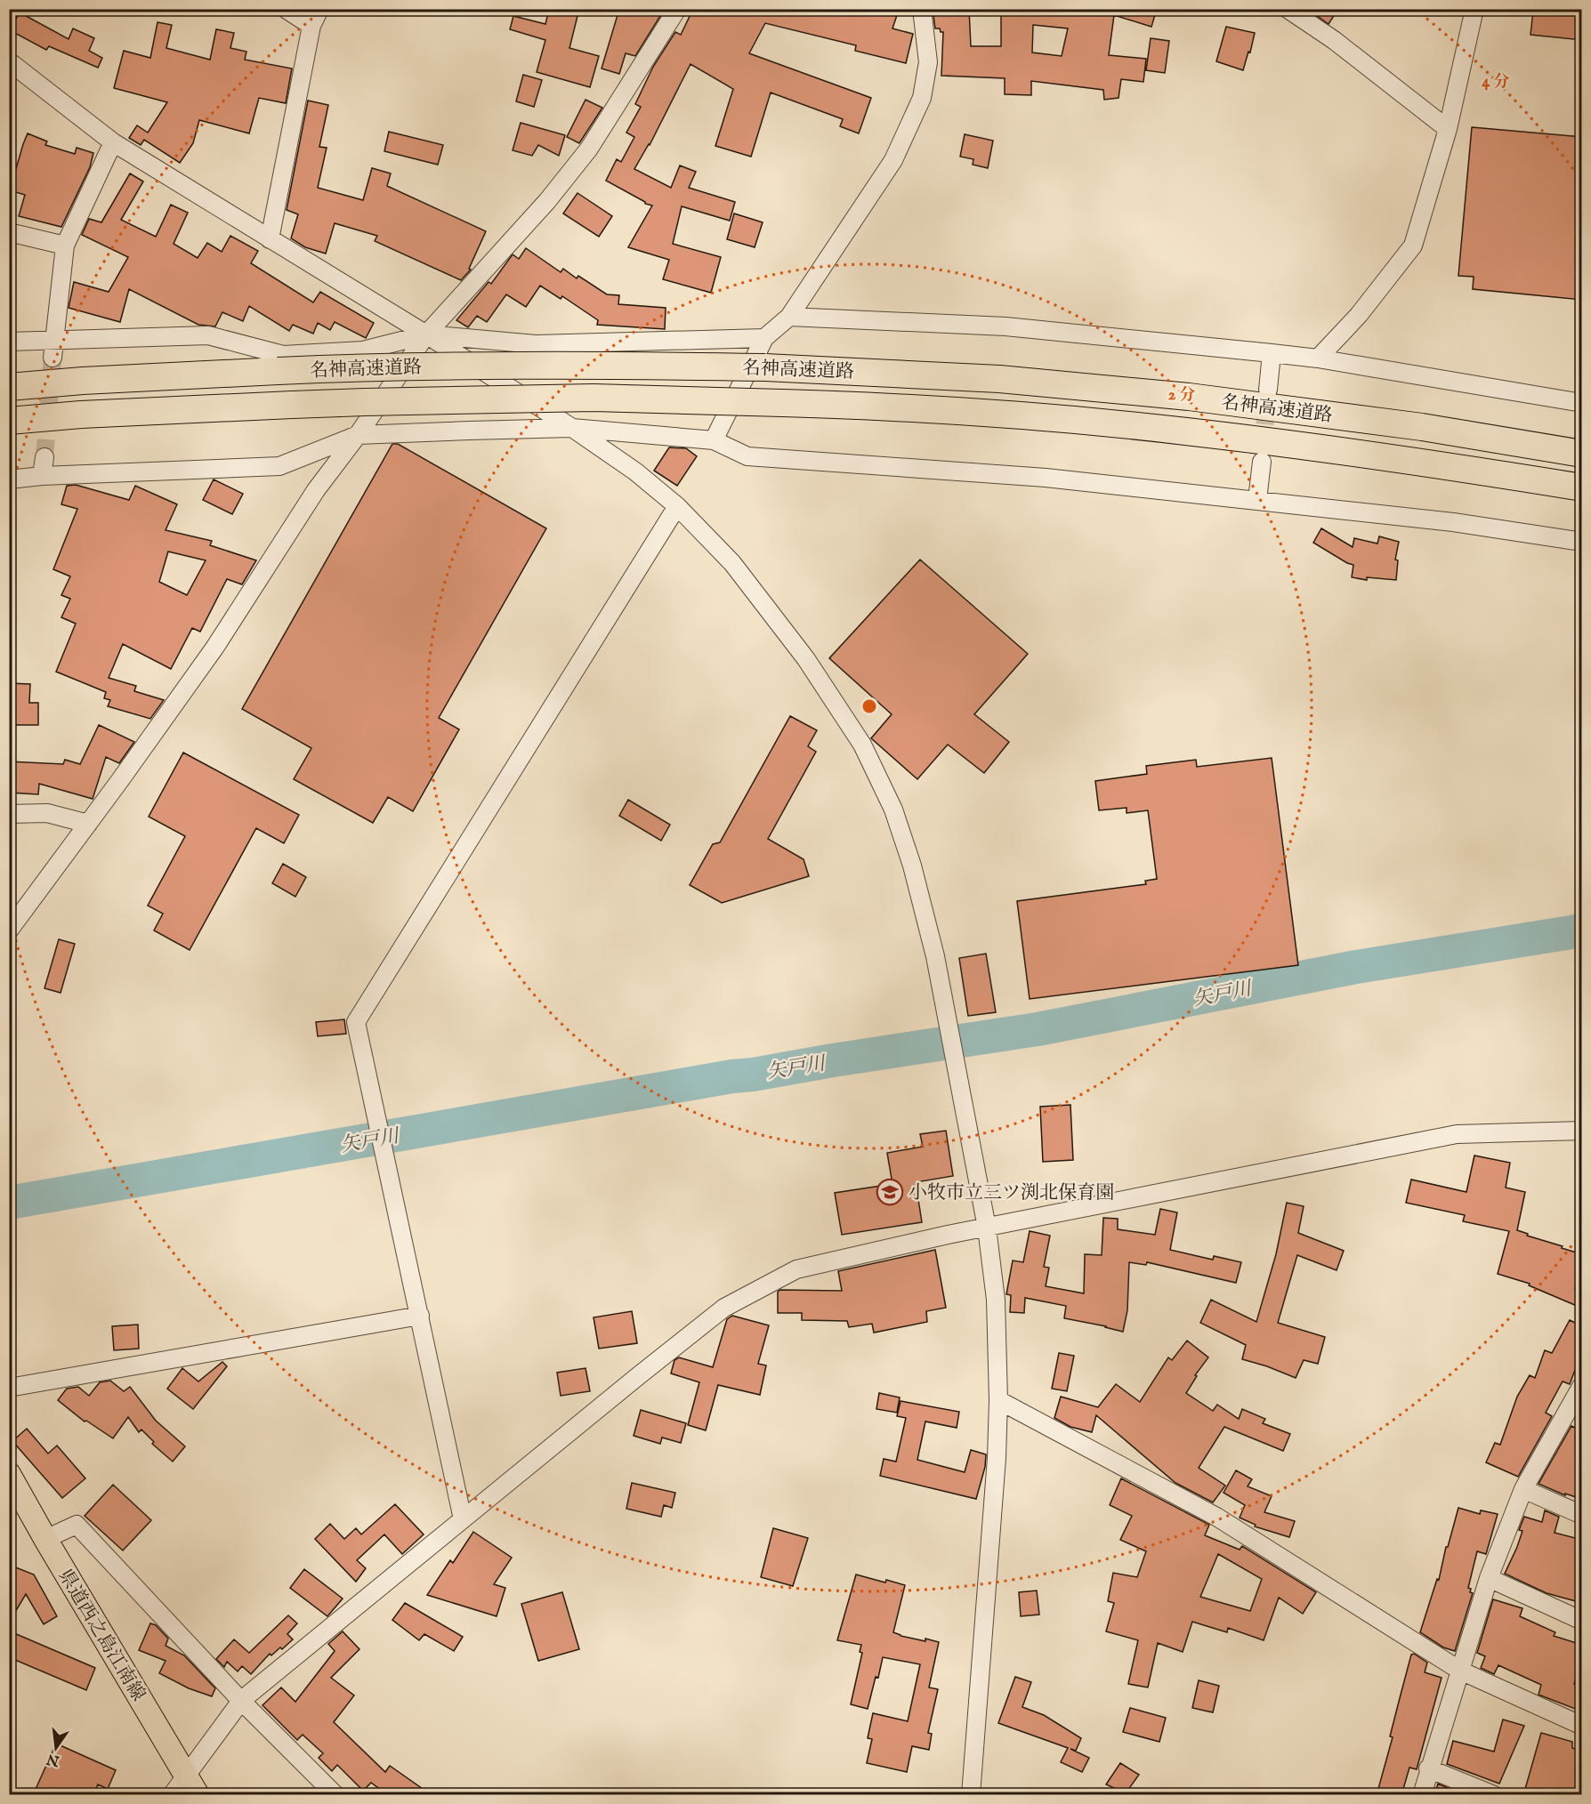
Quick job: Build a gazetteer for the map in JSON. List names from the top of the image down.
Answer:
{
  "streets": {
    "highway": ["名神高速道路"],
    "main road": ["県道西之島江南線"]
  },
  "water": ["矢戸川"],
  "places": {
    "school or university": ["小牧市立三ツ渕北保育園"]
  },
  "north": "bottom",
  "rings": ["4 分", "2 分"]
}
